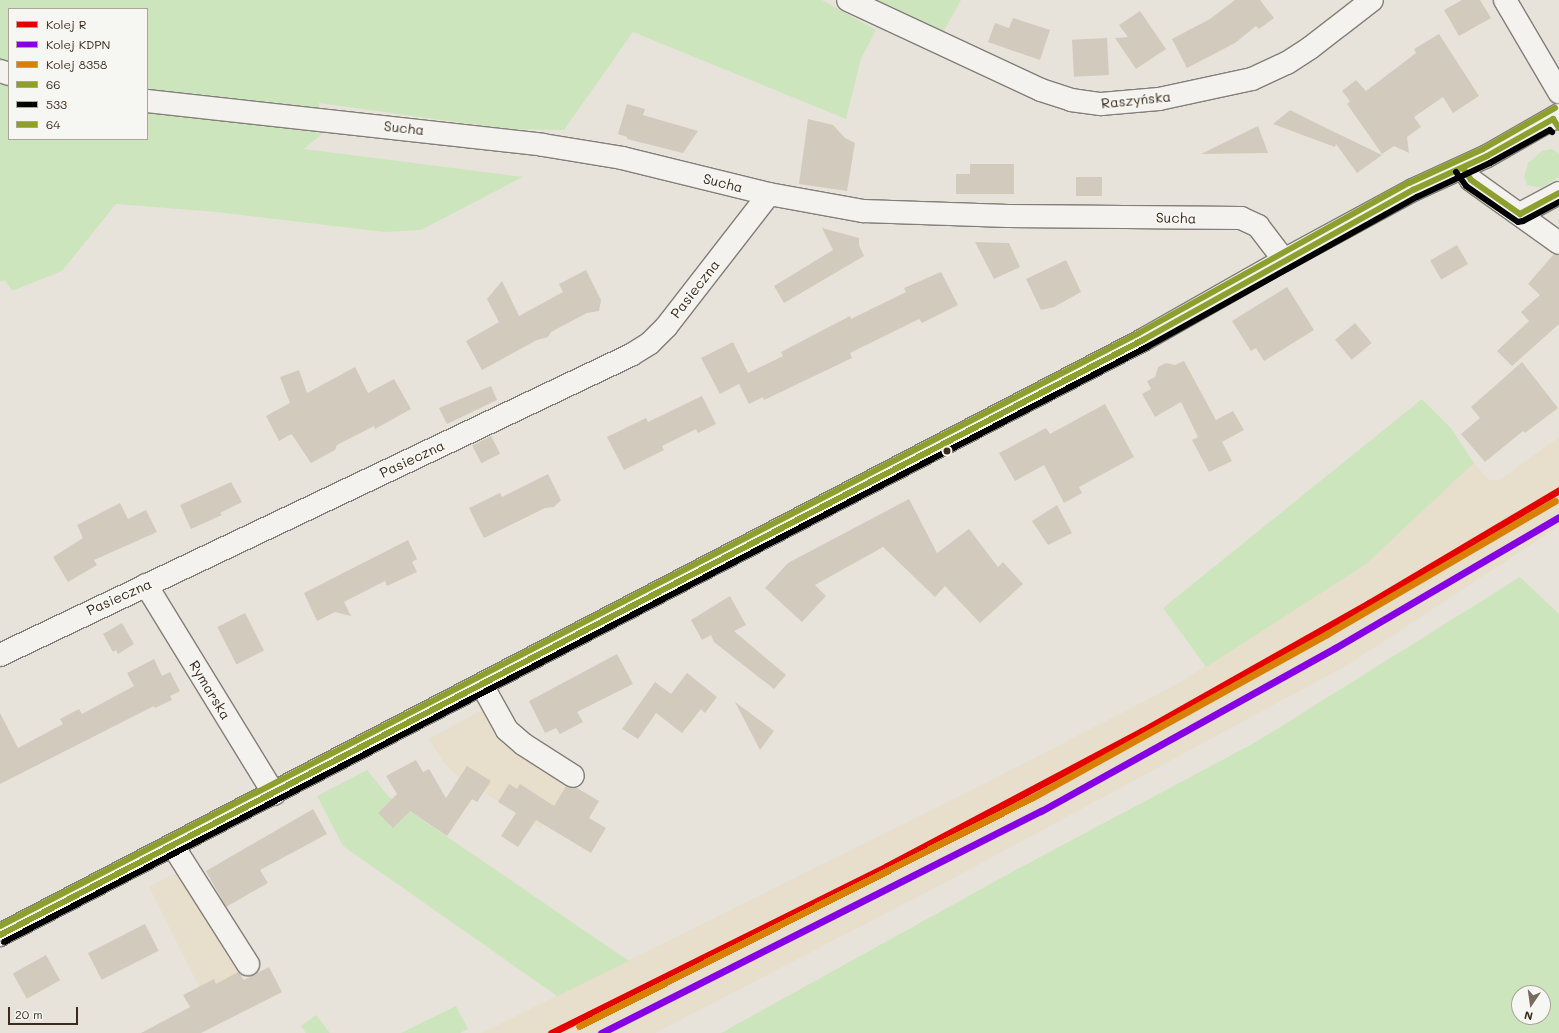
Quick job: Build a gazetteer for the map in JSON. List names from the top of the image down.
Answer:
{
  "streets": {
    "street": [
      "Raszyńska",
      "Sucha",
      "Pasieczna",
      "Rymarska"
    ]
  },
  "crossings": [
    ["Sucha", "Pasieczna"],
    ["Pasieczna", "Rymarska"]
  ],
  "lines": [
    "transit line 64",
    "transit line 66",
    "transit line 533",
    "rail line R",
    "rail line 8358",
    "rail line KDPN"
  ],
  "legend": [
    "Kolej R",
    "Kolej KDPN",
    "Kolej 8358",
    "66",
    "533",
    "64"
  ],
  "scale_bar": "20 m",
  "north": "bottom"
}
